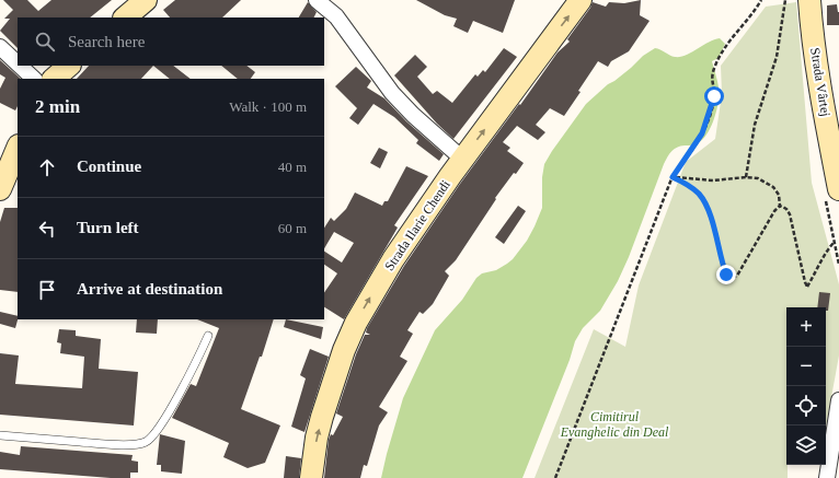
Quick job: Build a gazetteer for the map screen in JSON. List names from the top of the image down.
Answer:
{
  "streets": {
    "street": ["Strada Vârtej", "Strada Ilarie Chendi"]
  },
  "one_way": ["Strada Ilarie Chendi"],
  "parks": ["Cimitirul Evanghelic din Deal"],
  "page": {
    "search": "Search here",
    "heading": ["2 min", "Walk · 100 m"],
    "list": [
      ["Continue", "40 m"],
      ["Turn left", "60 m"],
      "Arrive at destination"
    ],
    "map_buttons": ["+", "−"]
  }
}
